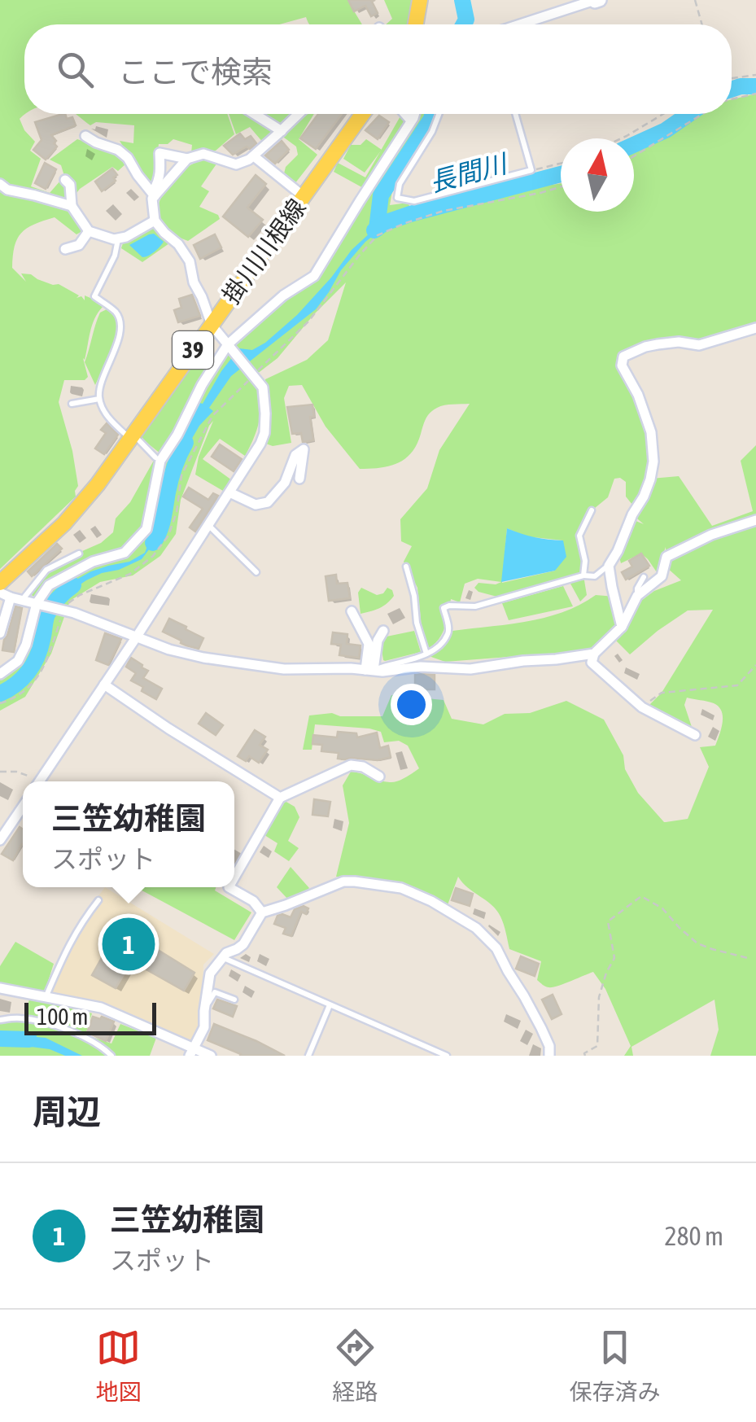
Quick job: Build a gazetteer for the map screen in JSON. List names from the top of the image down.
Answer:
{
  "streets": {
    "main road": ["掛川川根線", "39"]
  },
  "water": ["長間川"],
  "scale_bar": "100 m",
  "north": "top",
  "page": {
    "search": "ここで検索",
    "popup": ["三笠幼稚園", "スポット"],
    "pins": "1",
    "scale": "100 m",
    "heading": "周辺",
    "list": [
      {
        "mark": "1",
        "name": "三笠幼稚園",
        "note": "スポット",
        "value": "280 m"
      }
    ],
    "nav": ["地図", "経路", "保存済み"]
  }
}
